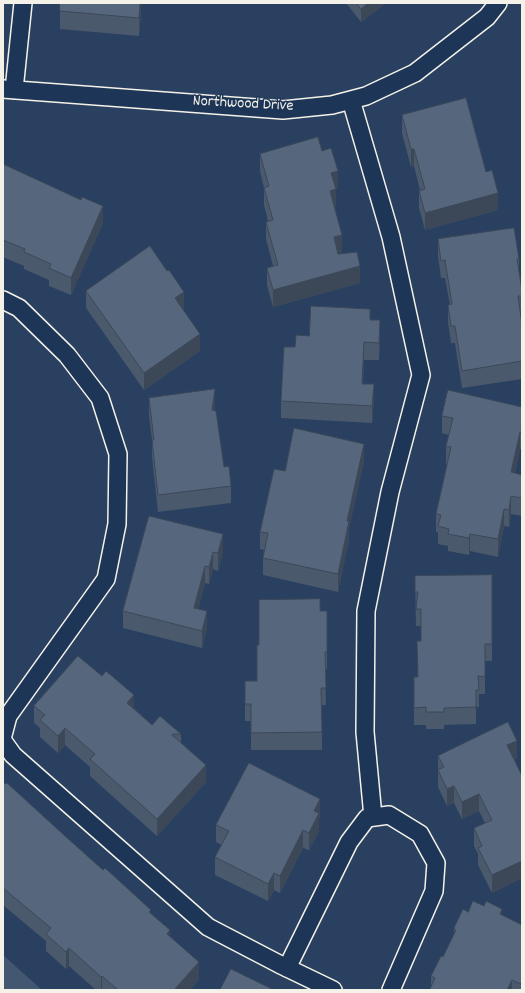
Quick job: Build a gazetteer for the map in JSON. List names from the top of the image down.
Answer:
{
  "streets": {
    "street": ["Northwood Drive"]
  }
}
